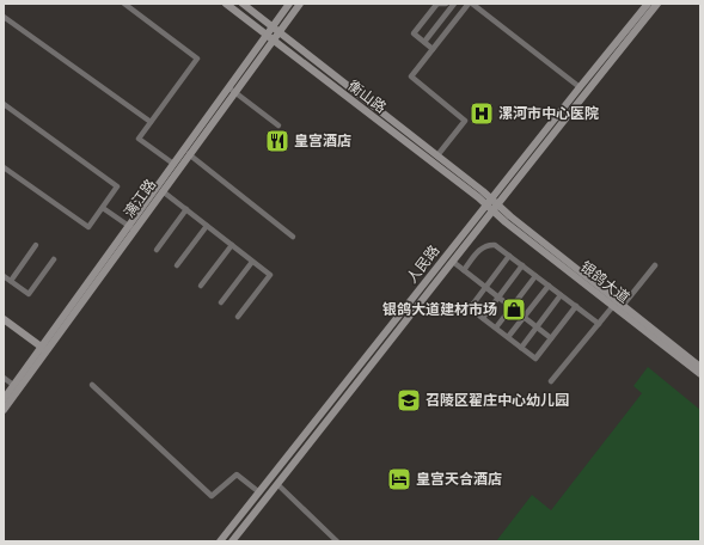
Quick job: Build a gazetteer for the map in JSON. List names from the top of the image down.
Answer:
{
  "streets": {
    "street": [
      "衡山路",
      "漓江路",
      "人民路",
      "银鸽大道"
    ]
  },
  "crossings": [
    ["衡山路", "漓江路"],
    ["衡山路", "人民路"],
    ["衡山路", "银鸽大道"],
    ["人民路", "银鸽大道"]
  ],
  "places": {
    "hospital": ["漯河市中心医院"],
    "restaurant": ["皇宫酒店"],
    "shop": ["银鸽大道建材市场"],
    "school or university": ["召陵区翟庄中心幼儿园"],
    "hotel": ["皇宫天合酒店"]
  }
}
